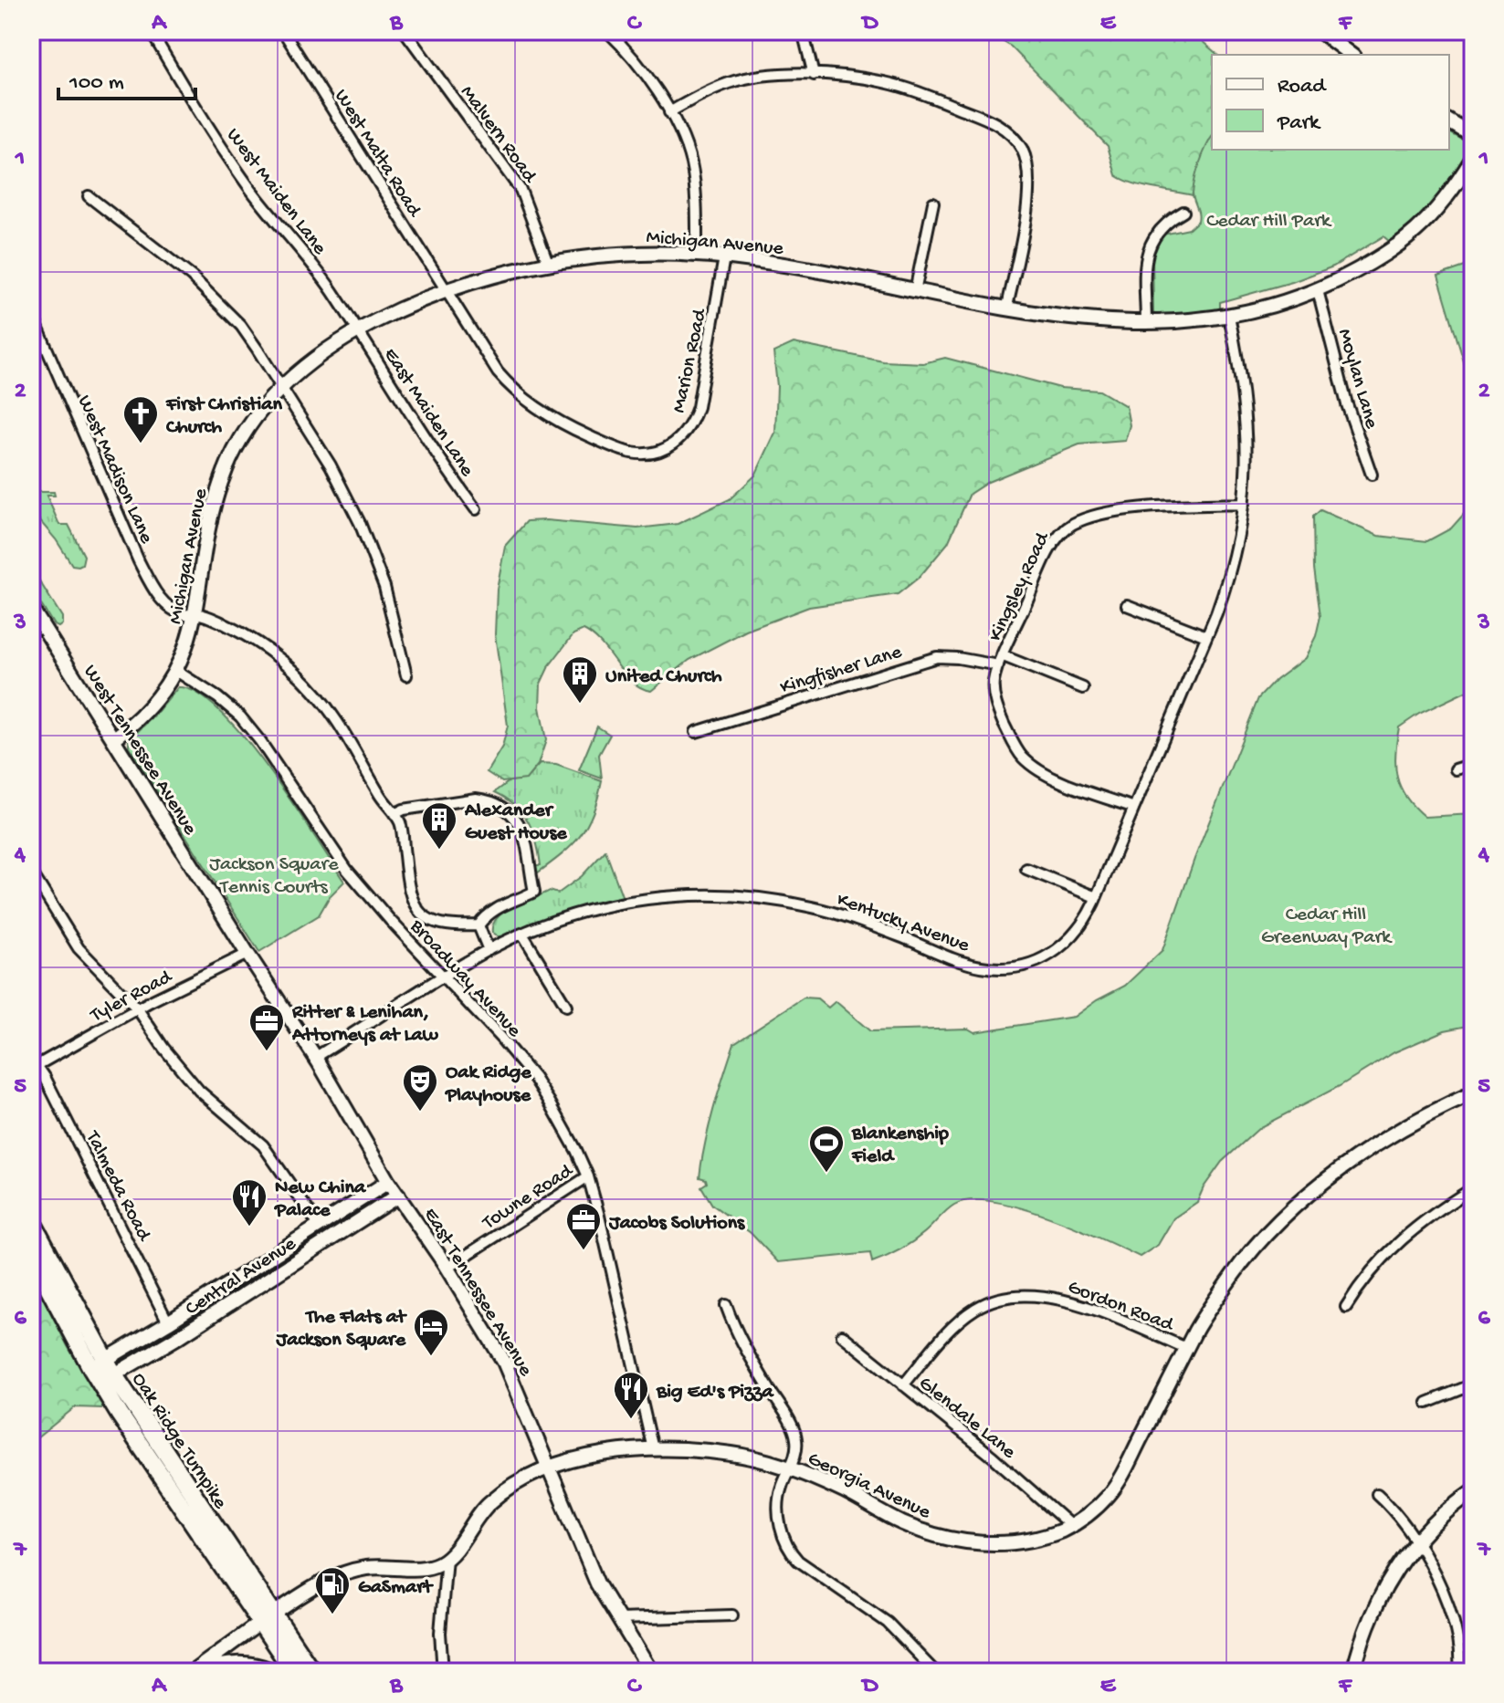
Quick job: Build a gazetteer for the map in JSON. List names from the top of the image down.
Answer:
{
  "streets": {
    "highway": ["Oak Ridge Turnpike"],
    "street": [
      "Malvern Road",
      "West Malta Road",
      "West Maiden Lane",
      "Michigan Avenue",
      "Marion Road",
      "Moylan Lane",
      "East Maiden Lane",
      "West Madison Lane",
      "Kingsley Road",
      "Kingfisher Lane",
      "West Tennessee Avenue",
      "Kentucky Avenue",
      "Broadway Avenue",
      "Tyler Road",
      "Talmeda Road",
      "Towne Road",
      "Central Avenue",
      "East Tennessee Avenue",
      "Gordon Road",
      "Glendale Lane",
      "Georgia Avenue"
    ]
  },
  "crossings": [
    ["Malvern Road", "Michigan Avenue"],
    ["West Malta Road", "Michigan Avenue"],
    ["West Malta Road", "Marion Road"],
    ["West Maiden Lane", "Michigan Avenue"],
    ["West Maiden Lane", "East Maiden Lane"],
    ["Michigan Avenue", "Marion Road"],
    ["Michigan Avenue", "Moylan Lane"],
    ["Michigan Avenue", "East Maiden Lane"],
    ["Michigan Avenue", "West Madison Lane"],
    ["Michigan Avenue", "West Tennessee Avenue"],
    ["Michigan Avenue", "Kentucky Avenue"],
    ["Michigan Avenue", "Broadway Avenue"],
    ["Kingsley Road", "Kingfisher Lane"],
    ["Kingsley Road", "Kentucky Avenue"],
    ["West Tennessee Avenue", "Kentucky Avenue"],
    ["West Tennessee Avenue", "Tyler Road"],
    ["West Tennessee Avenue", "East Tennessee Avenue"],
    ["Kentucky Avenue", "Broadway Avenue"],
    ["Kentucky Avenue", "East Tennessee Avenue"],
    ["Broadway Avenue", "Towne Road"],
    ["Broadway Avenue", "Georgia Avenue"],
    ["Tyler Road", "Talmeda Road"],
    ["Talmeda Road", "Central Avenue"],
    ["Towne Road", "East Tennessee Avenue"],
    ["Central Avenue", "East Tennessee Avenue"],
    ["Central Avenue", "Oak Ridge Turnpike"],
    ["East Tennessee Avenue", "Georgia Avenue"],
    ["Gordon Road", "Glendale Lane"],
    ["Gordon Road", "Georgia Avenue"],
    ["Glendale Lane", "Georgia Avenue"]
  ],
  "parks": ["Cedar Hill Park", "Jackson Square Tennis Courts", "Cedar Hill Greenway Park"],
  "places": {
    "church": ["First Christian Church"],
    "building": ["United Church", "Alexander Guest House"],
    "office": ["Ritter & Lenihan, Attorneys at Law", "Jacobs Solutions"],
    "theatre": ["Oak Ridge Playhouse"],
    "sports": ["Blankenship Field"],
    "restaurant": ["New China Palace", "Big Ed's Pizza"],
    "hotel": ["The Flats at Jackson Square"],
    "fuel station": ["GaSmart"]
  },
  "legend": ["Road", "Park"],
  "scale_bar": "100 m",
  "grid": {
    "columns": [
      "A",
      "B",
      "C",
      "D",
      "E",
      "F"
    ],
    "rows": [
      "1",
      "2",
      "3",
      "4",
      "5",
      "6",
      "7"
    ]
  }
}
